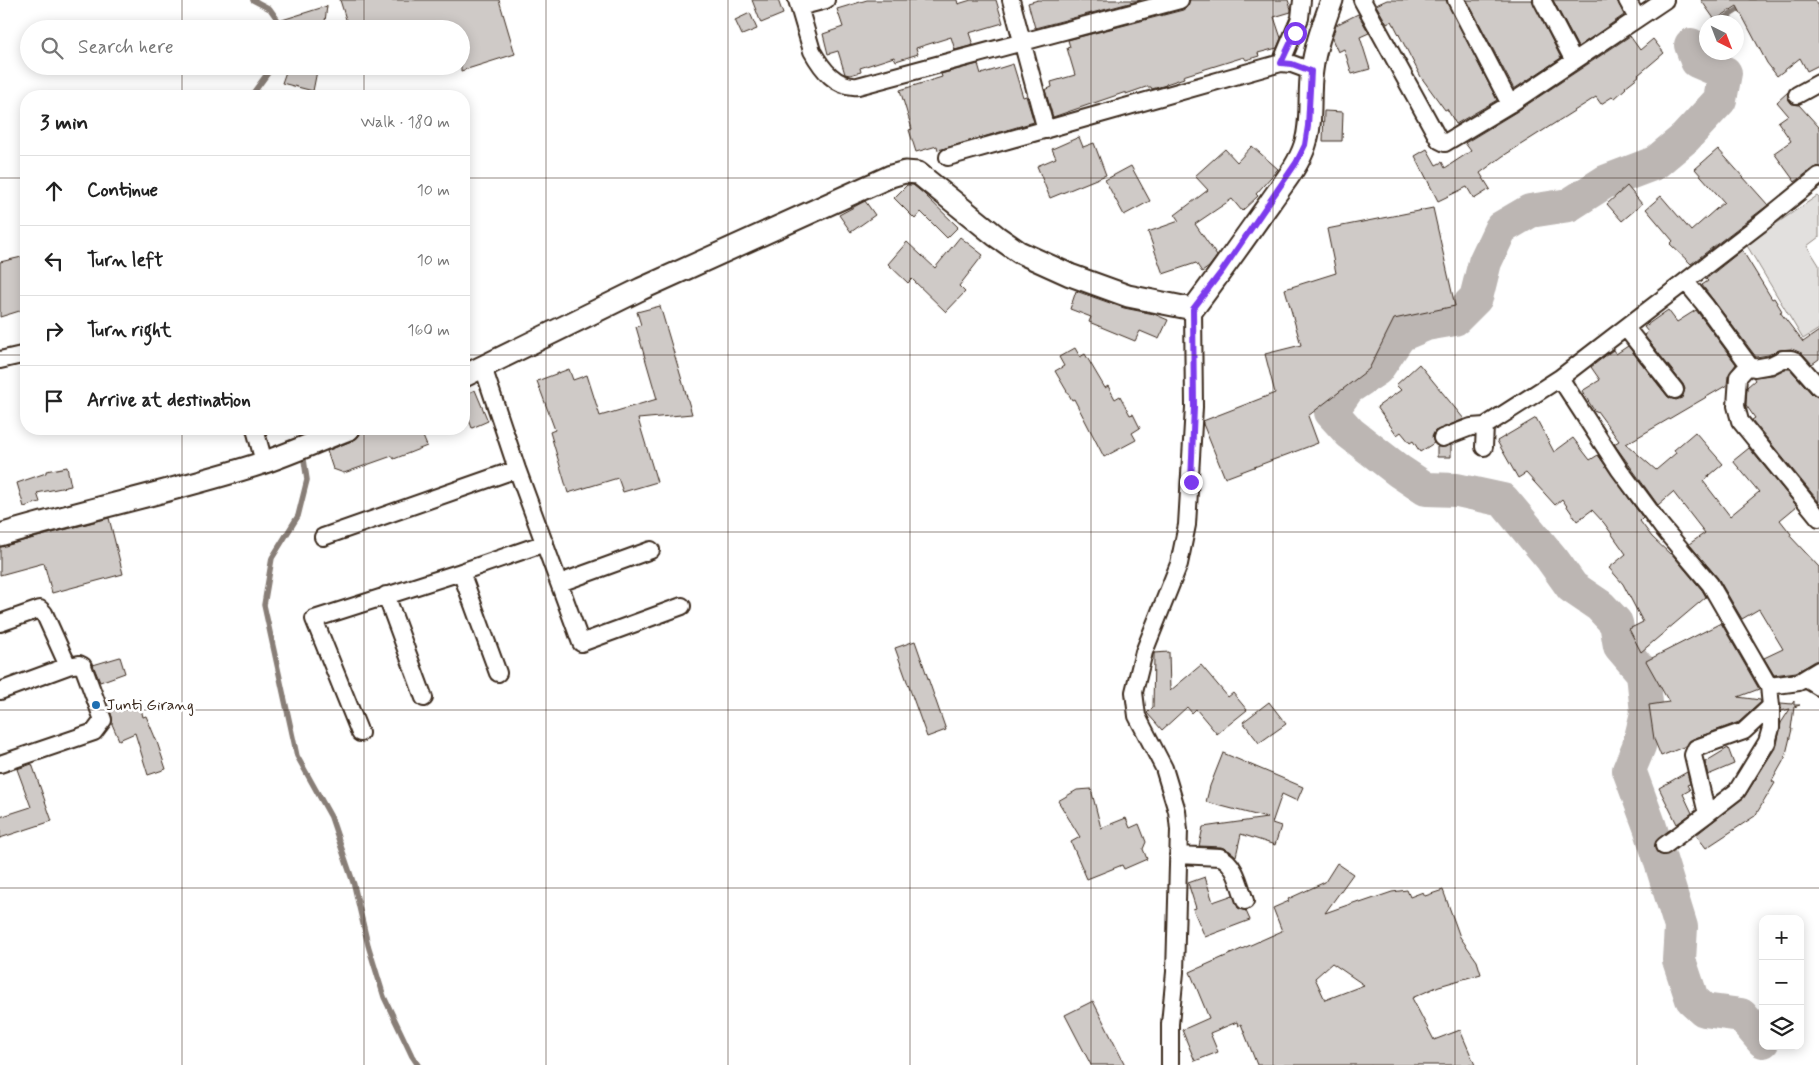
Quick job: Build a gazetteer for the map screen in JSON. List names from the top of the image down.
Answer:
{
  "places": ["Junti Girang"],
  "north": "bottom right",
  "page": {
    "search": "Search here",
    "heading": ["3 min", "Walk · 180 m"],
    "list": [
      ["Continue", "10 m"],
      ["Turn left", "10 m"],
      ["Turn right", "160 m"],
      "Arrive at destination"
    ],
    "map_buttons": ["+", "−"]
  }
}
